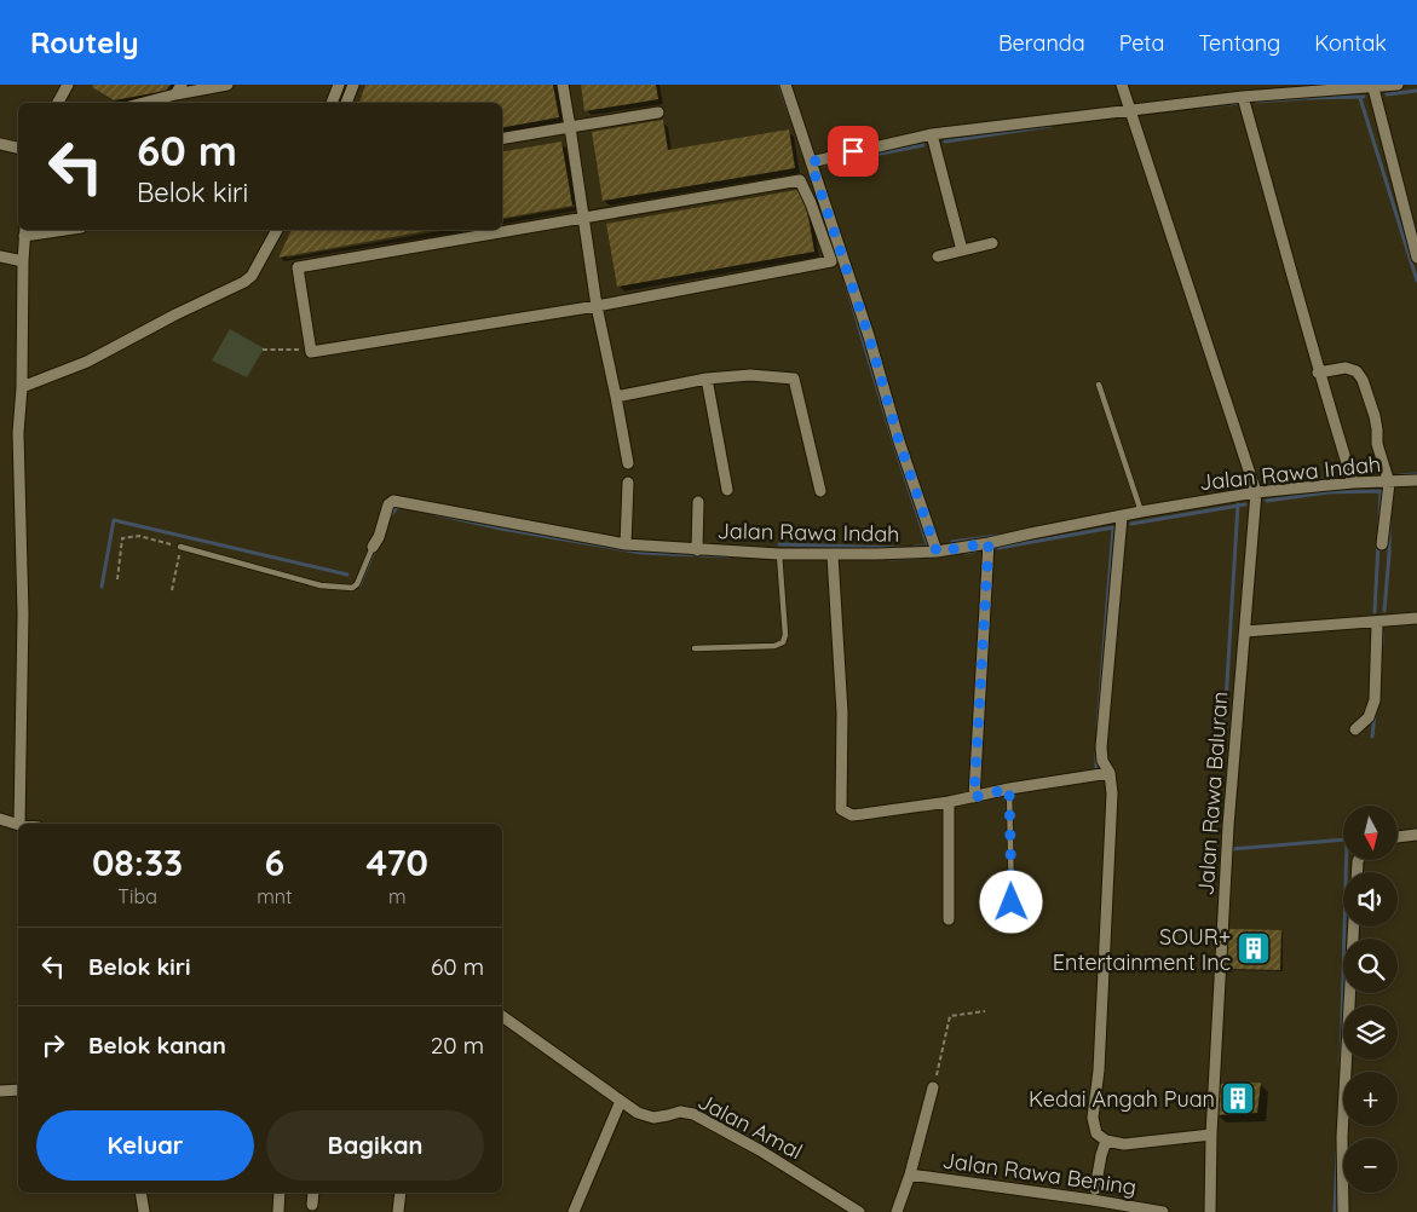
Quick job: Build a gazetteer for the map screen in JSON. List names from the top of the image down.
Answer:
{
  "streets": {
    "street": [
      "Jalan Rawa Indah",
      "Jalan Rawa Baluran",
      "Jalan Amal",
      "Jalan Rawa Bening"
    ]
  },
  "crossings": [
    ["Jalan Rawa Indah", "Jalan Rawa Baluran"]
  ],
  "places": {
    "building": ["SOUR+ Entertainment Inc", "Kedai Angah Puan"]
  },
  "north": "bottom",
  "page": {
    "header": "Routely",
    "nav": [
      "Beranda",
      "Peta",
      "Tentang",
      "Kontak"
    ],
    "turn": ["60 m", "Belok kiri"],
    "map_buttons": ["+", "−"],
    "eta": [
      "08:33",
      "Tiba",
      "6",
      "mnt",
      "470",
      "m"
    ],
    "list": [
      {
        "name": "Belok kiri",
        "value": "60 m"
      },
      {
        "name": "Belok kanan",
        "value": "20 m"
      }
    ],
    "buttons": ["Keluar", "Bagikan"]
  }
}
